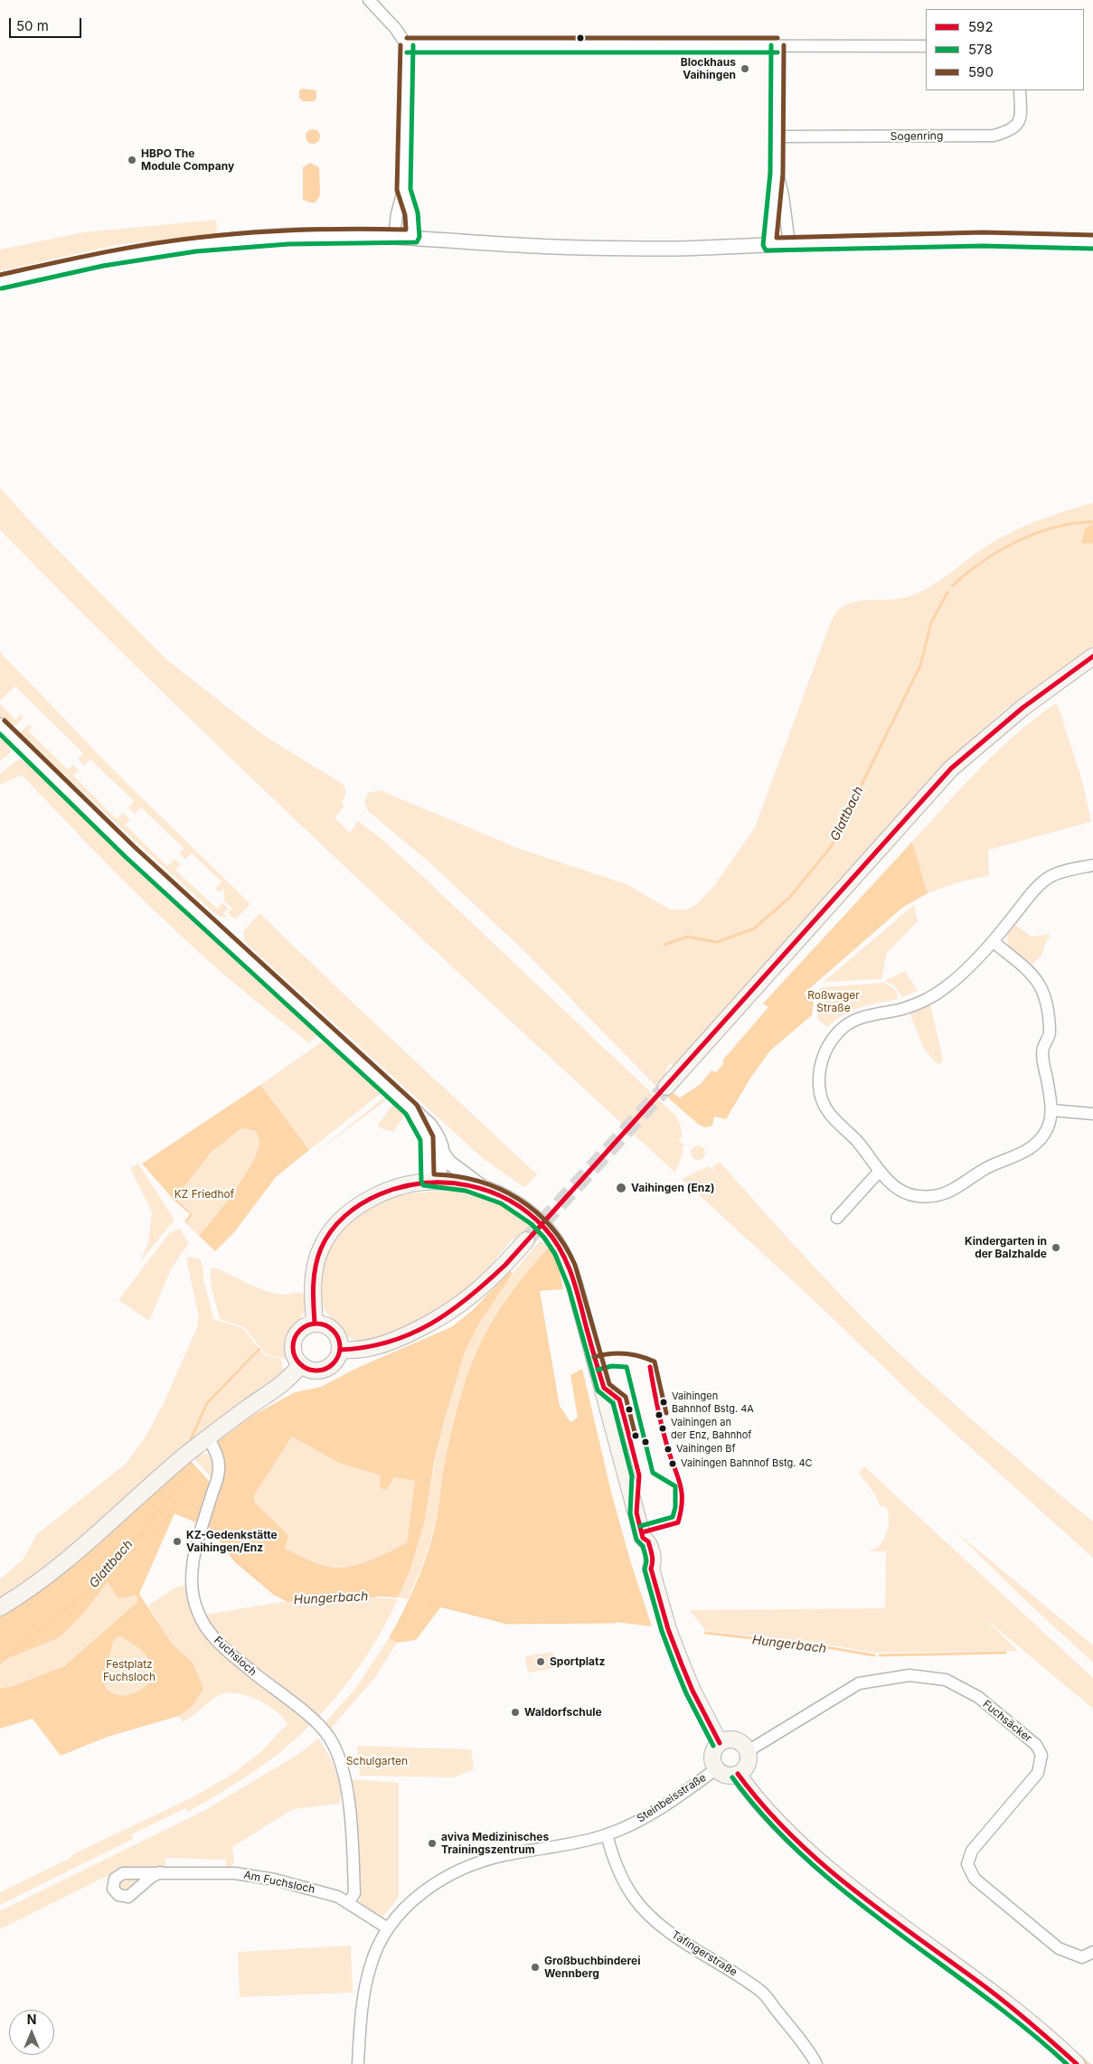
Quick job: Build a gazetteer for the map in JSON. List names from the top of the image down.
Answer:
{
  "streets": {
    "street": [
      "Sogenring",
      "Fuchsloch",
      "Fuchsäcker",
      "Steinbeisstraße",
      "Am Fuchsloch",
      "Tafingerstraße"
    ]
  },
  "crossings": [
    ["Fuchsloch", "Am Fuchsloch"],
    ["Fuchsäcker", "Steinbeisstraße"],
    ["Steinbeisstraße", "Am Fuchsloch"],
    ["Steinbeisstraße", "Tafingerstraße"]
  ],
  "water": ["Glattbach", "Hungerbach"],
  "parks": [
    "Roßwager Straße",
    "KZ Friedhof",
    "Festplatz Fuchsloch",
    "Schulgarten"
  ],
  "places": [
    "Blockhaus Vaihingen",
    "HBPO The Module Company",
    "Vaihingen (Enz)",
    "Kindergarten in der Balzhalde",
    "Vaihingen Bahnhof Bstg. 4A",
    "Vaihingen an der Enz, Bahnhof",
    "Vaihingen Bf",
    "Vaihingen Bahnhof Bstg. 4C",
    "KZ-Gedenkstätte Vaihingen/Enz",
    "Sportplatz",
    "Waldorfschule",
    "aviva Medizinisches Trainingszentrum",
    "Großbuchbinderei Wennberg"
  ],
  "lines": ["transit line 590", "transit line 578", "transit line 592"],
  "legend": ["592", "578", "590"],
  "scale_bar": "50 m",
  "north": "top"
}
